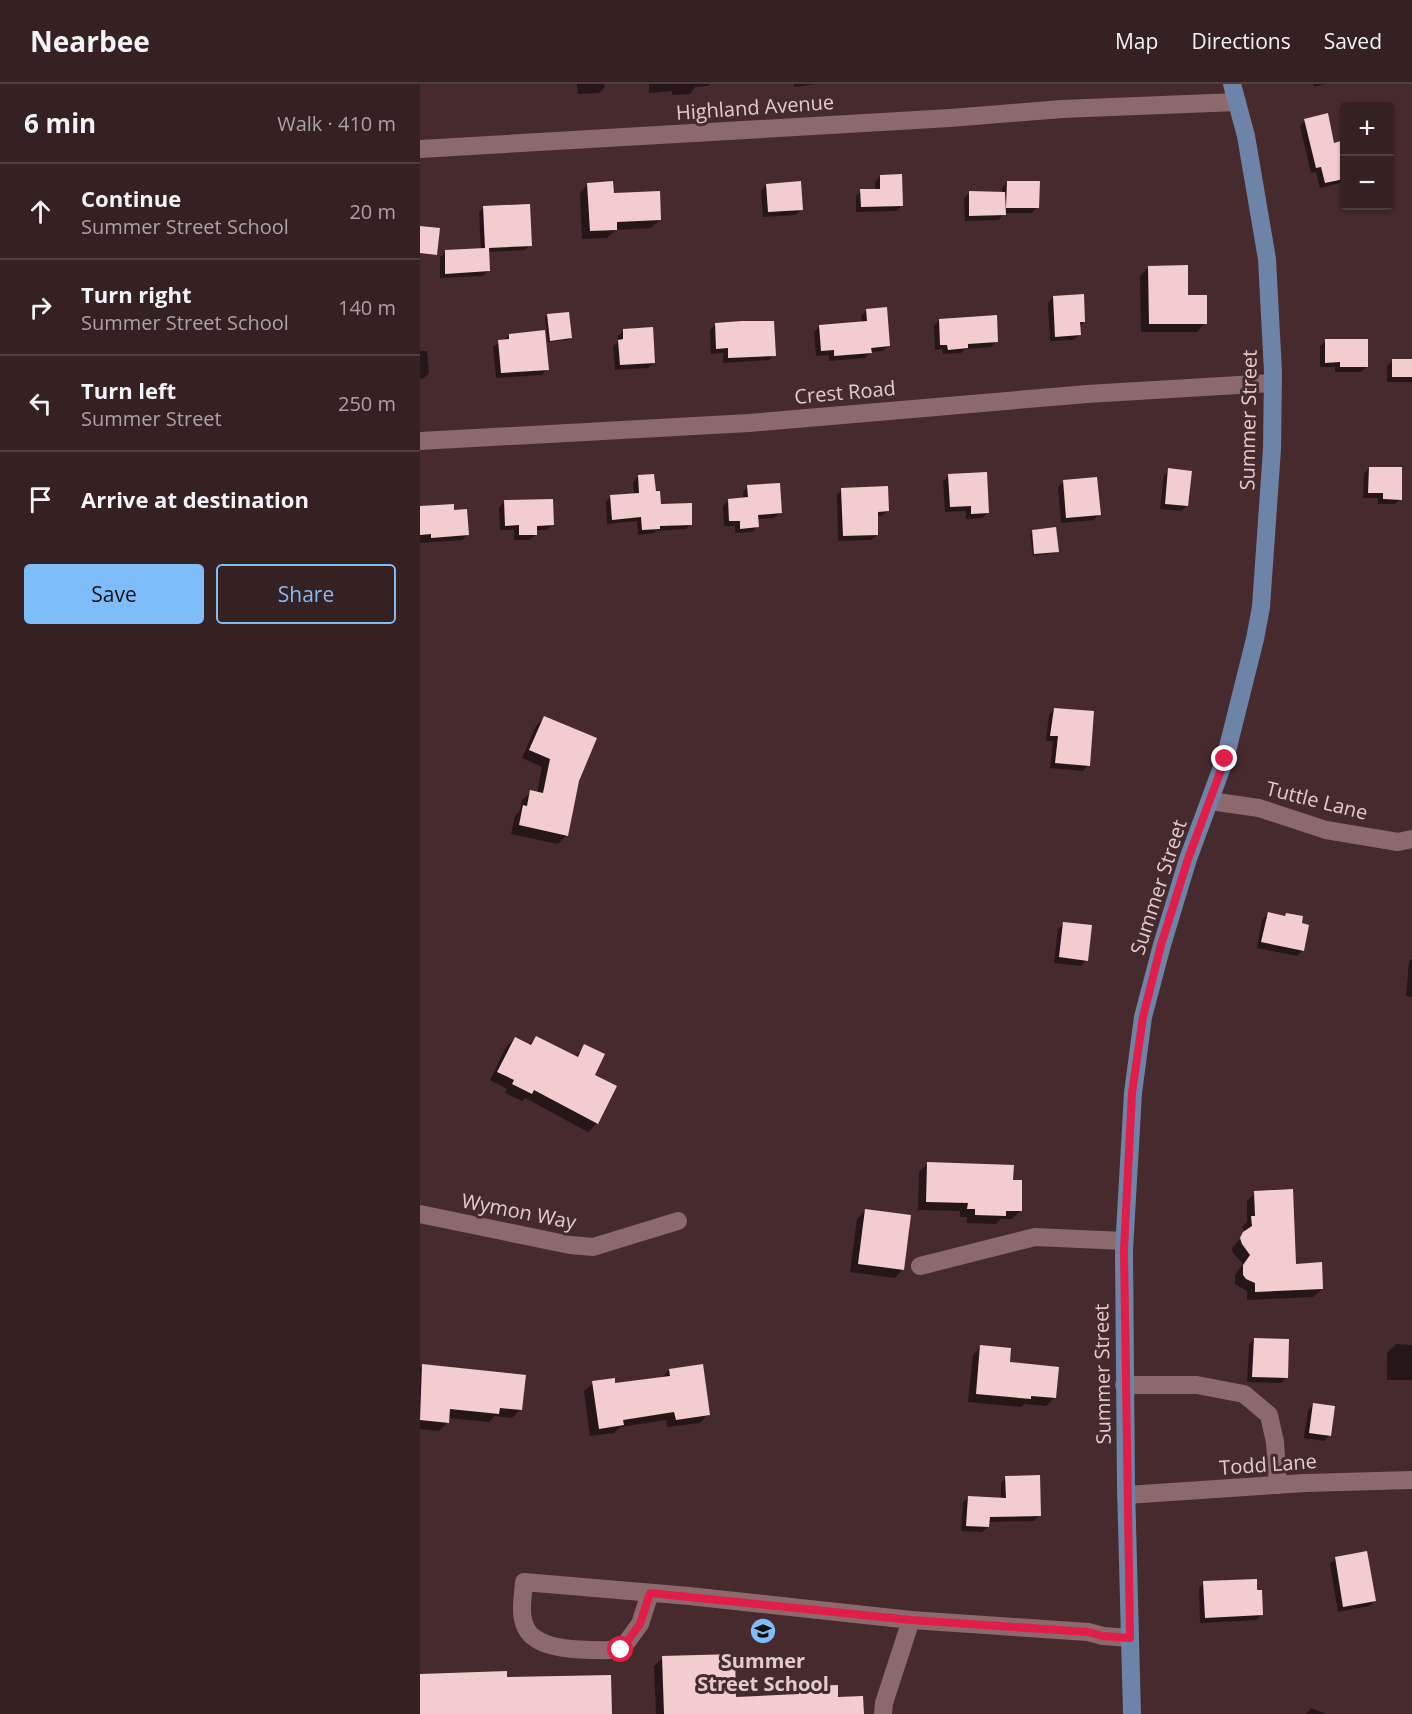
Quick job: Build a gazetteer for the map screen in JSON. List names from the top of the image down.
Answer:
{
  "streets": {
    "main road": ["Summer Street"],
    "street": [
      "Highland Avenue",
      "Crest Road",
      "Tuttle Lane",
      "Wymon Way",
      "Todd Lane"
    ]
  },
  "crossings": [
    ["Highland Avenue", "Summer Street"],
    ["Crest Road", "Summer Street"],
    ["Summer Street", "Tuttle Lane"],
    ["Summer Street", "Todd Lane"]
  ],
  "places": {
    "school or university": ["Summer Street School"]
  },
  "page": {
    "header": "Nearbee",
    "nav": ["Map", "Directions", "Saved"],
    "heading": ["6 min", "Walk · 410 m"],
    "map_buttons": ["+", "−"],
    "list": [
      ["Continue", "Summer Street School", "20 m"],
      ["Turn right", "Summer Street School", "140 m"],
      ["Turn left", "Summer Street", "250 m"],
      "Arrive at destination"
    ],
    "buttons": ["Save", "Share"]
  }
}
